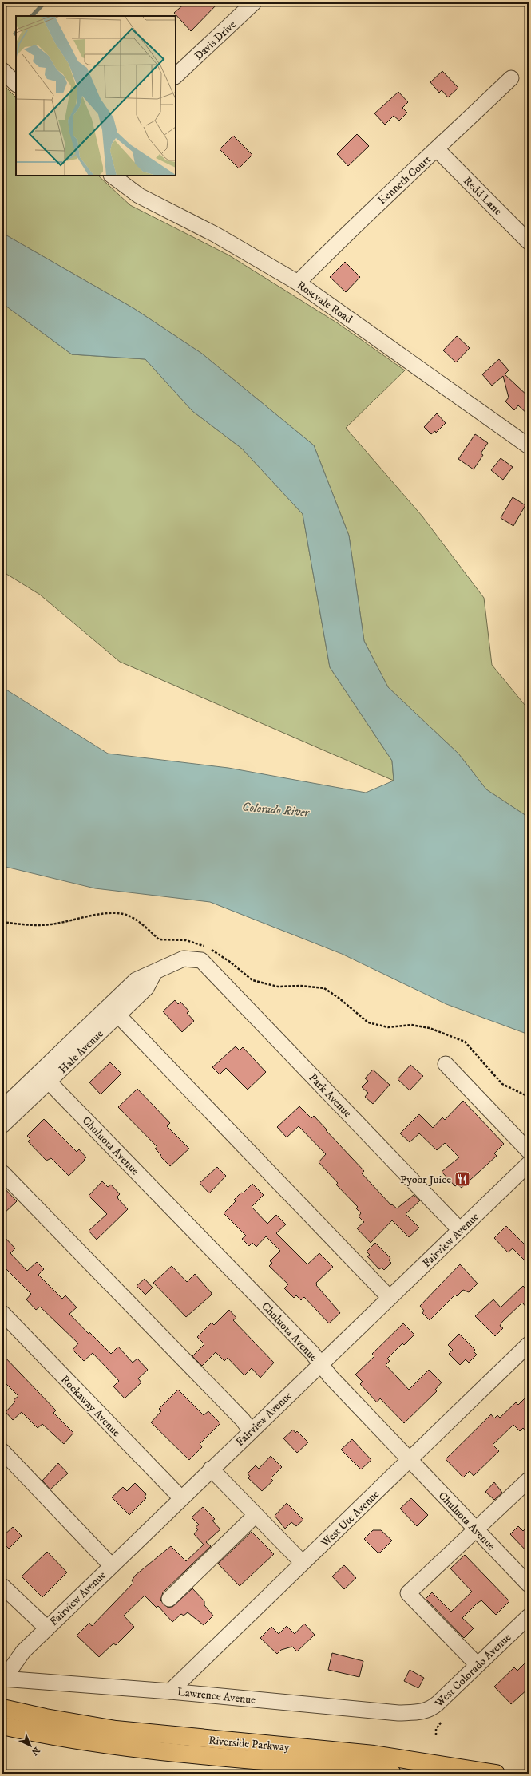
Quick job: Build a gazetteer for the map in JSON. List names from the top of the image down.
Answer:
{
  "streets": {
    "main road": ["Riverside Parkway"],
    "street": [
      "Davis Drive",
      "Kenneth Court",
      "Redd Lane",
      "Rosevale Road",
      "Hale Avenue",
      "Park Avenue",
      "Chuluota Avenue",
      "Fairview Avenue",
      "Rockaway Avenue",
      "West Ute Avenue",
      "West Colorado Avenue",
      "Lawrence Avenue"
    ]
  },
  "crossings": [
    ["Kenneth Court", "Redd Lane"],
    ["Kenneth Court", "Rosevale Road"],
    ["Hale Avenue", "Park Avenue"],
    ["Hale Avenue", "Chuluota Avenue"],
    ["Park Avenue", "Fairview Avenue"],
    ["Chuluota Avenue", "Fairview Avenue"],
    ["Chuluota Avenue", "West Ute Avenue"],
    ["Fairview Avenue", "Rockaway Avenue"],
    ["Fairview Avenue", "Lawrence Avenue"],
    ["West Ute Avenue", "Lawrence Avenue"],
    ["West Colorado Avenue", "Lawrence Avenue"]
  ],
  "water": ["Colorado River"],
  "places": {
    "restaurant": ["Pyoor Juice"]
  },
  "north": "bottom right"
}
